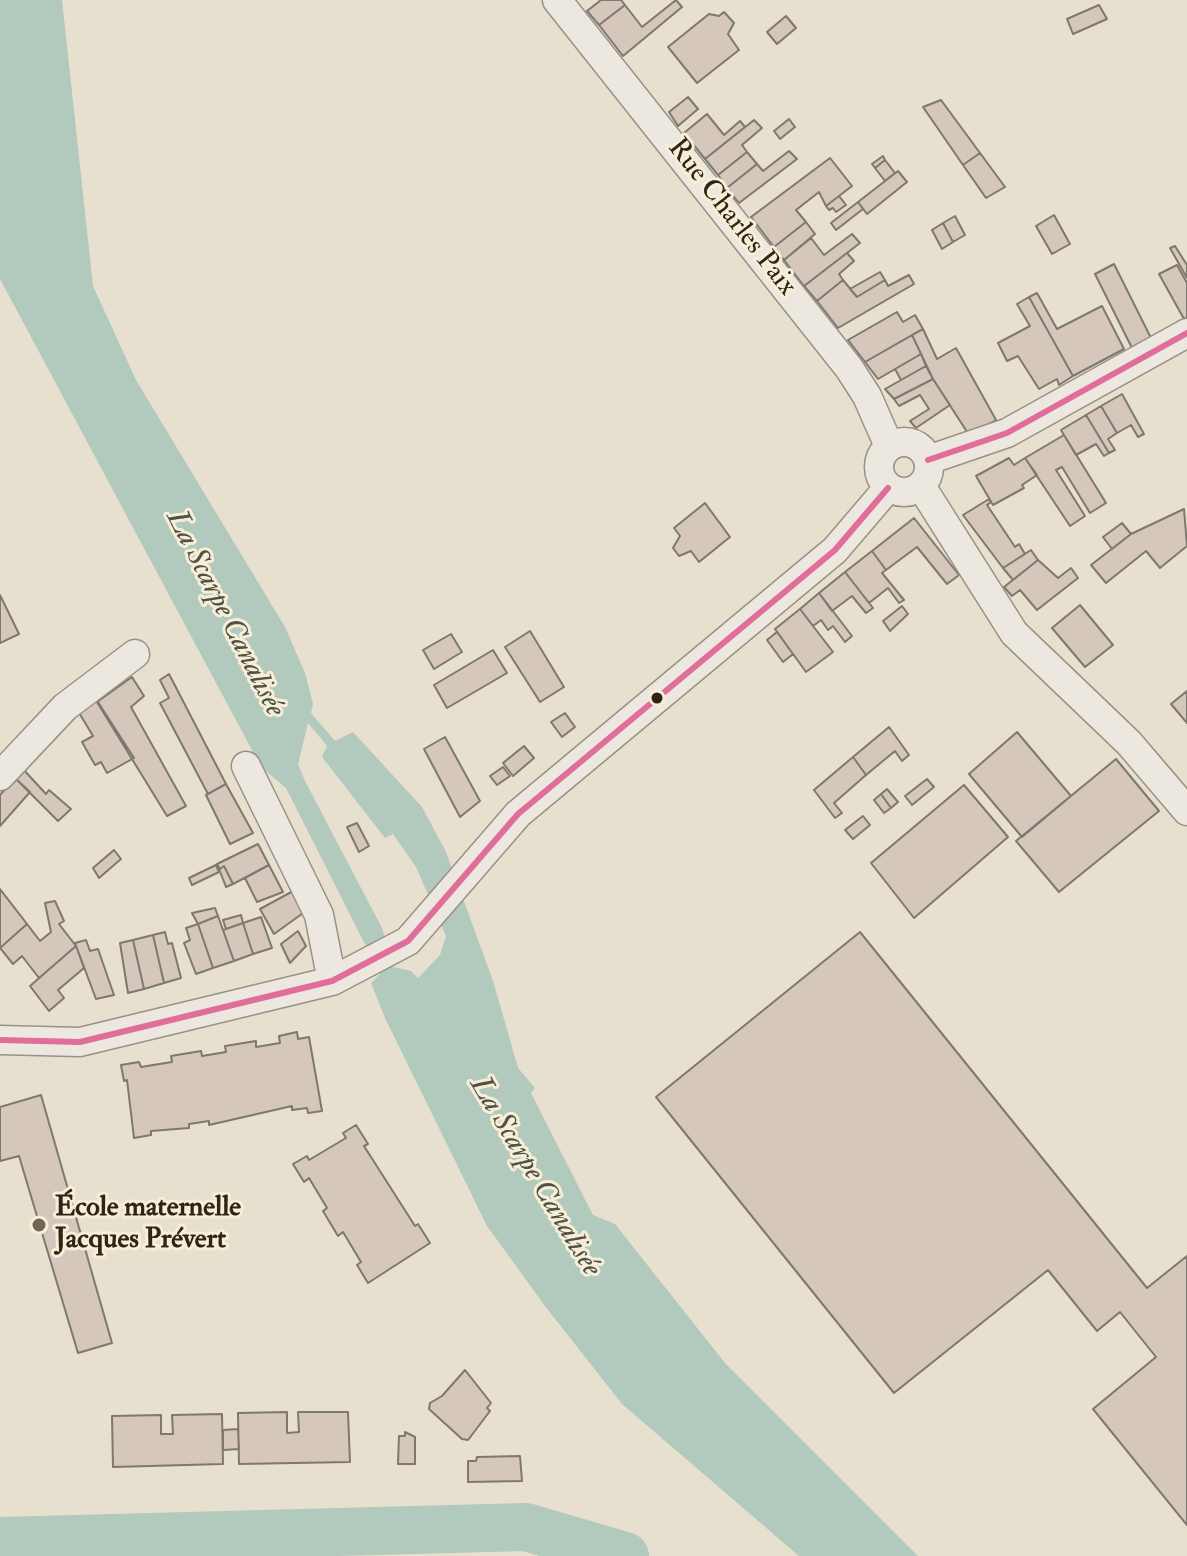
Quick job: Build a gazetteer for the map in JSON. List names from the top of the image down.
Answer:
{
  "streets": {
    "street": ["Rue Charles Paix"]
  },
  "water": ["La Scarpe Canalisée"],
  "places": ["École maternelle Jacques Prévert"]
}
